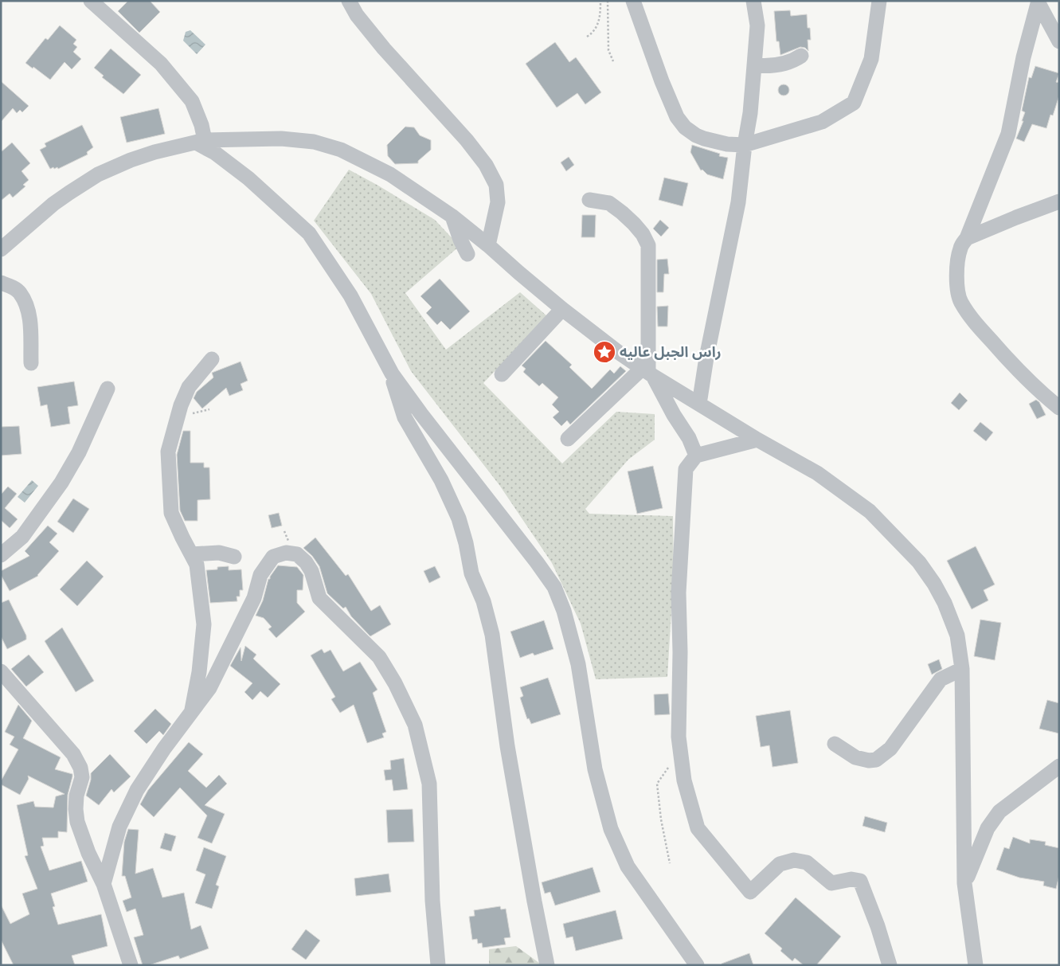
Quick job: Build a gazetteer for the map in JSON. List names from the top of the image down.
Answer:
{
  "places": {
    "place": ["راس الجبل عاليه"]
  }
}
